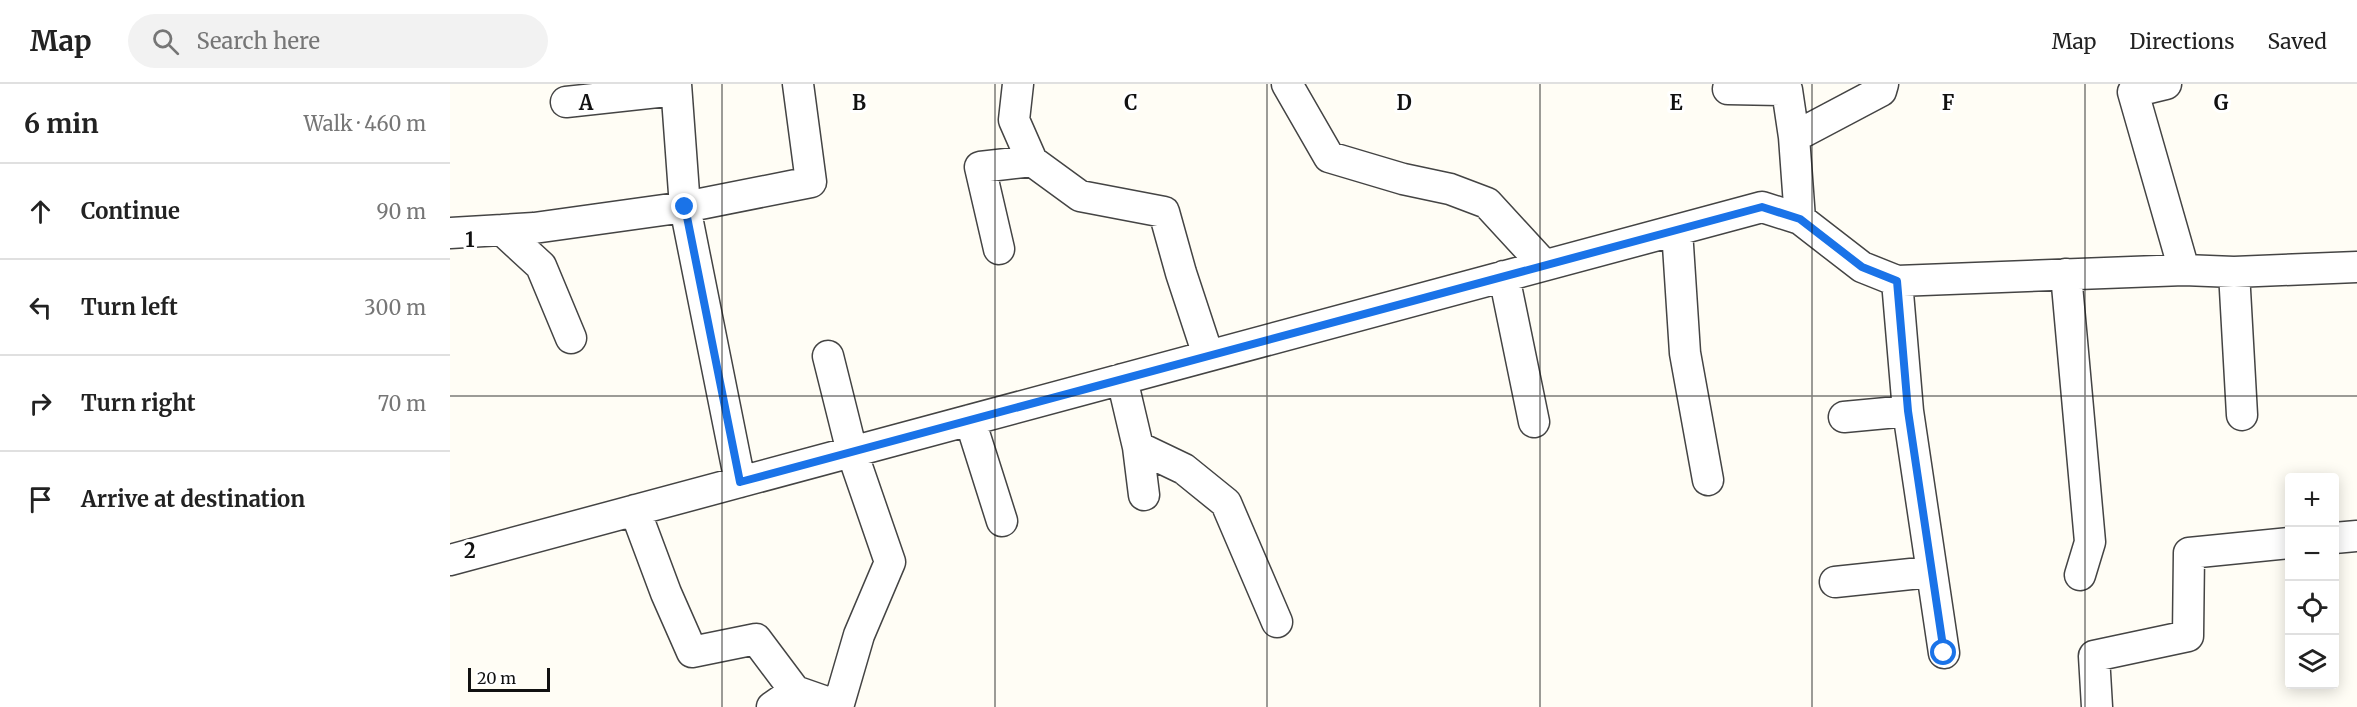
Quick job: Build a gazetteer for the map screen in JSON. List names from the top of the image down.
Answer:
{
  "scale_bar": "20 m",
  "page": {
    "header": "Map",
    "search": "Search here",
    "nav": ["Map", "Directions", "Saved"],
    "heading": ["6 min", "Walk · 460 m"],
    "list": [
      ["Continue", "90 m"],
      ["Turn left", "300 m"],
      ["Turn right", "70 m"],
      "Arrive at destination"
    ],
    "map_buttons": ["+", "−"],
    "scale": "20 m"
  },
  "grid": {
    "columns": [
      "A",
      "B",
      "C",
      "D",
      "E",
      "F",
      "G"
    ],
    "rows": ["1", "2"]
  }
}
